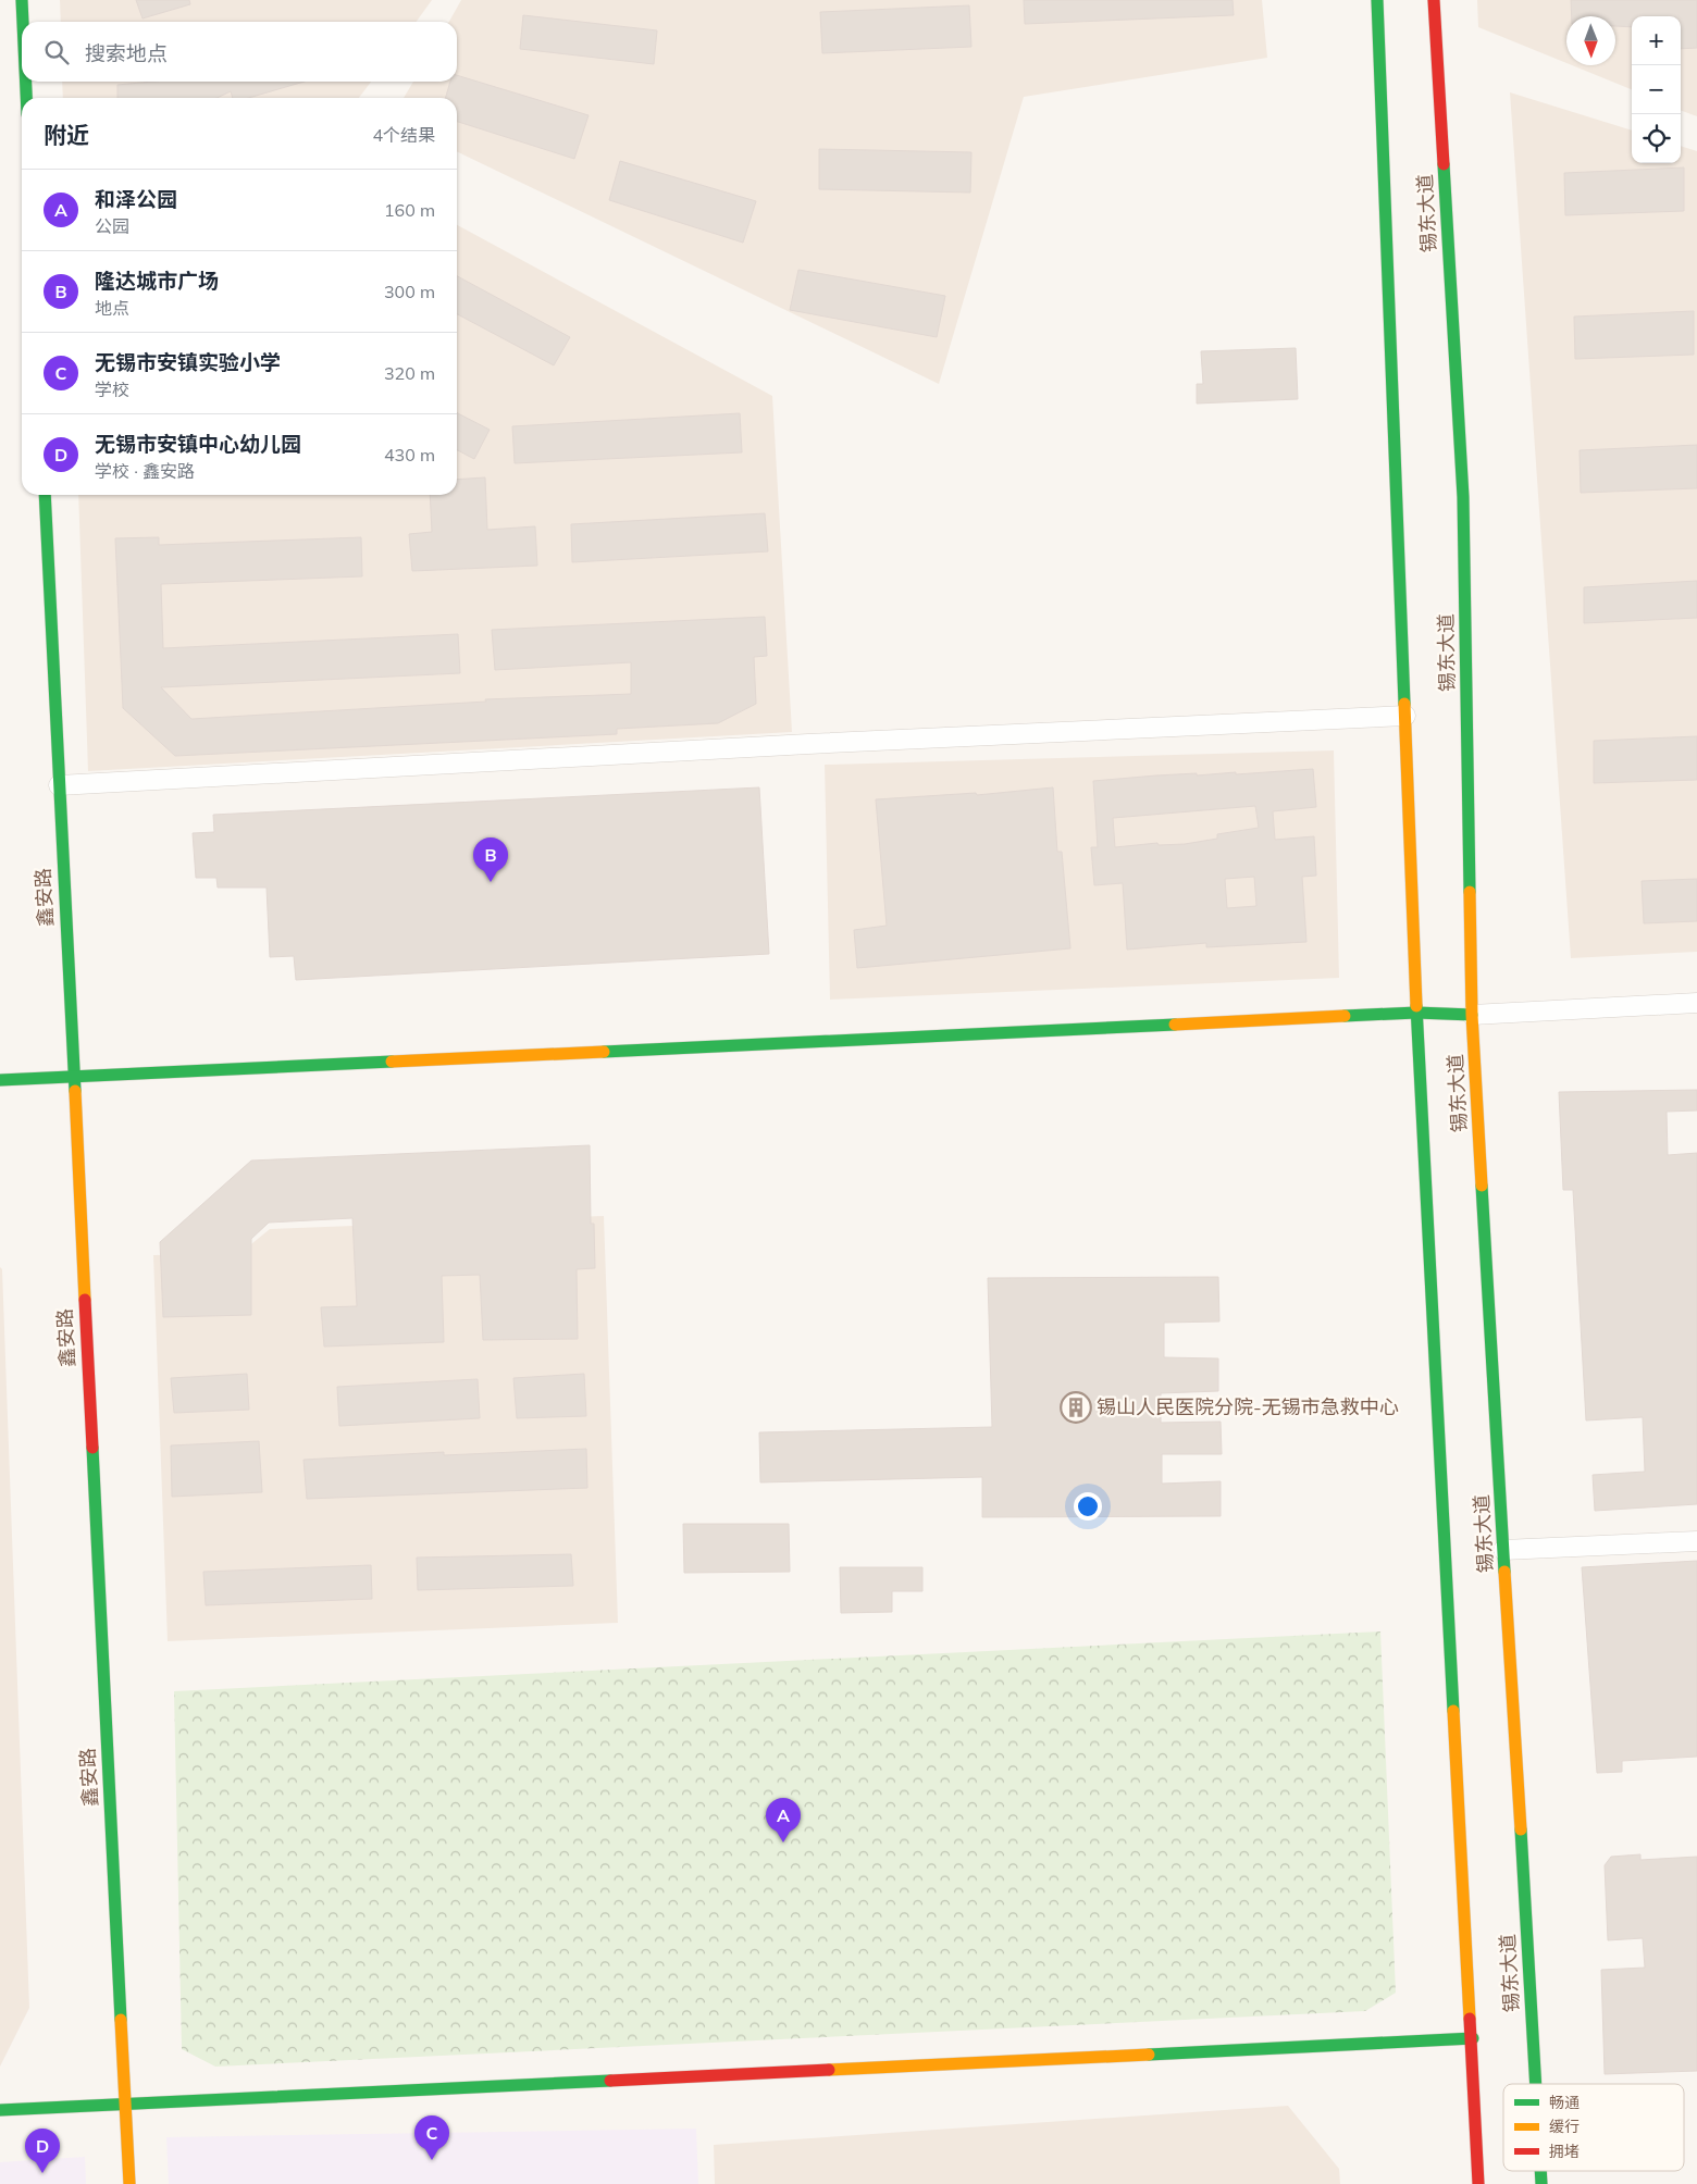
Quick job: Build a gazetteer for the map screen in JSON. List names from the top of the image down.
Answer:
{
  "streets": {
    "street": ["锡东大道", "鑫安路"]
  },
  "places": {
    "building": ["锡山人民医院分院-无锡市急救中心"]
  },
  "legend": ["畅通", "缓行", "拥堵"],
  "north": "bottom",
  "page": {
    "map_buttons": ["+", "−"],
    "search": "搜索地点",
    "heading": ["附近", "4个结果"],
    "list": [
      {
        "mark": "A",
        "name": "和泽公园",
        "note": "公园",
        "value": "160 m"
      },
      {
        "mark": "B",
        "name": "隆达城市广场",
        "note": "地点",
        "value": "300 m"
      },
      {
        "mark": "C",
        "name": "无锡市安镇实验小学",
        "note": "学校",
        "value": "320 m"
      },
      {
        "mark": "D",
        "name": "无锡市安镇中心幼儿园",
        "note": "学校 · 鑫安路",
        "value": "430 m"
      }
    ],
    "pins": [
      "B",
      "A",
      "C",
      "D"
    ]
  }
}
